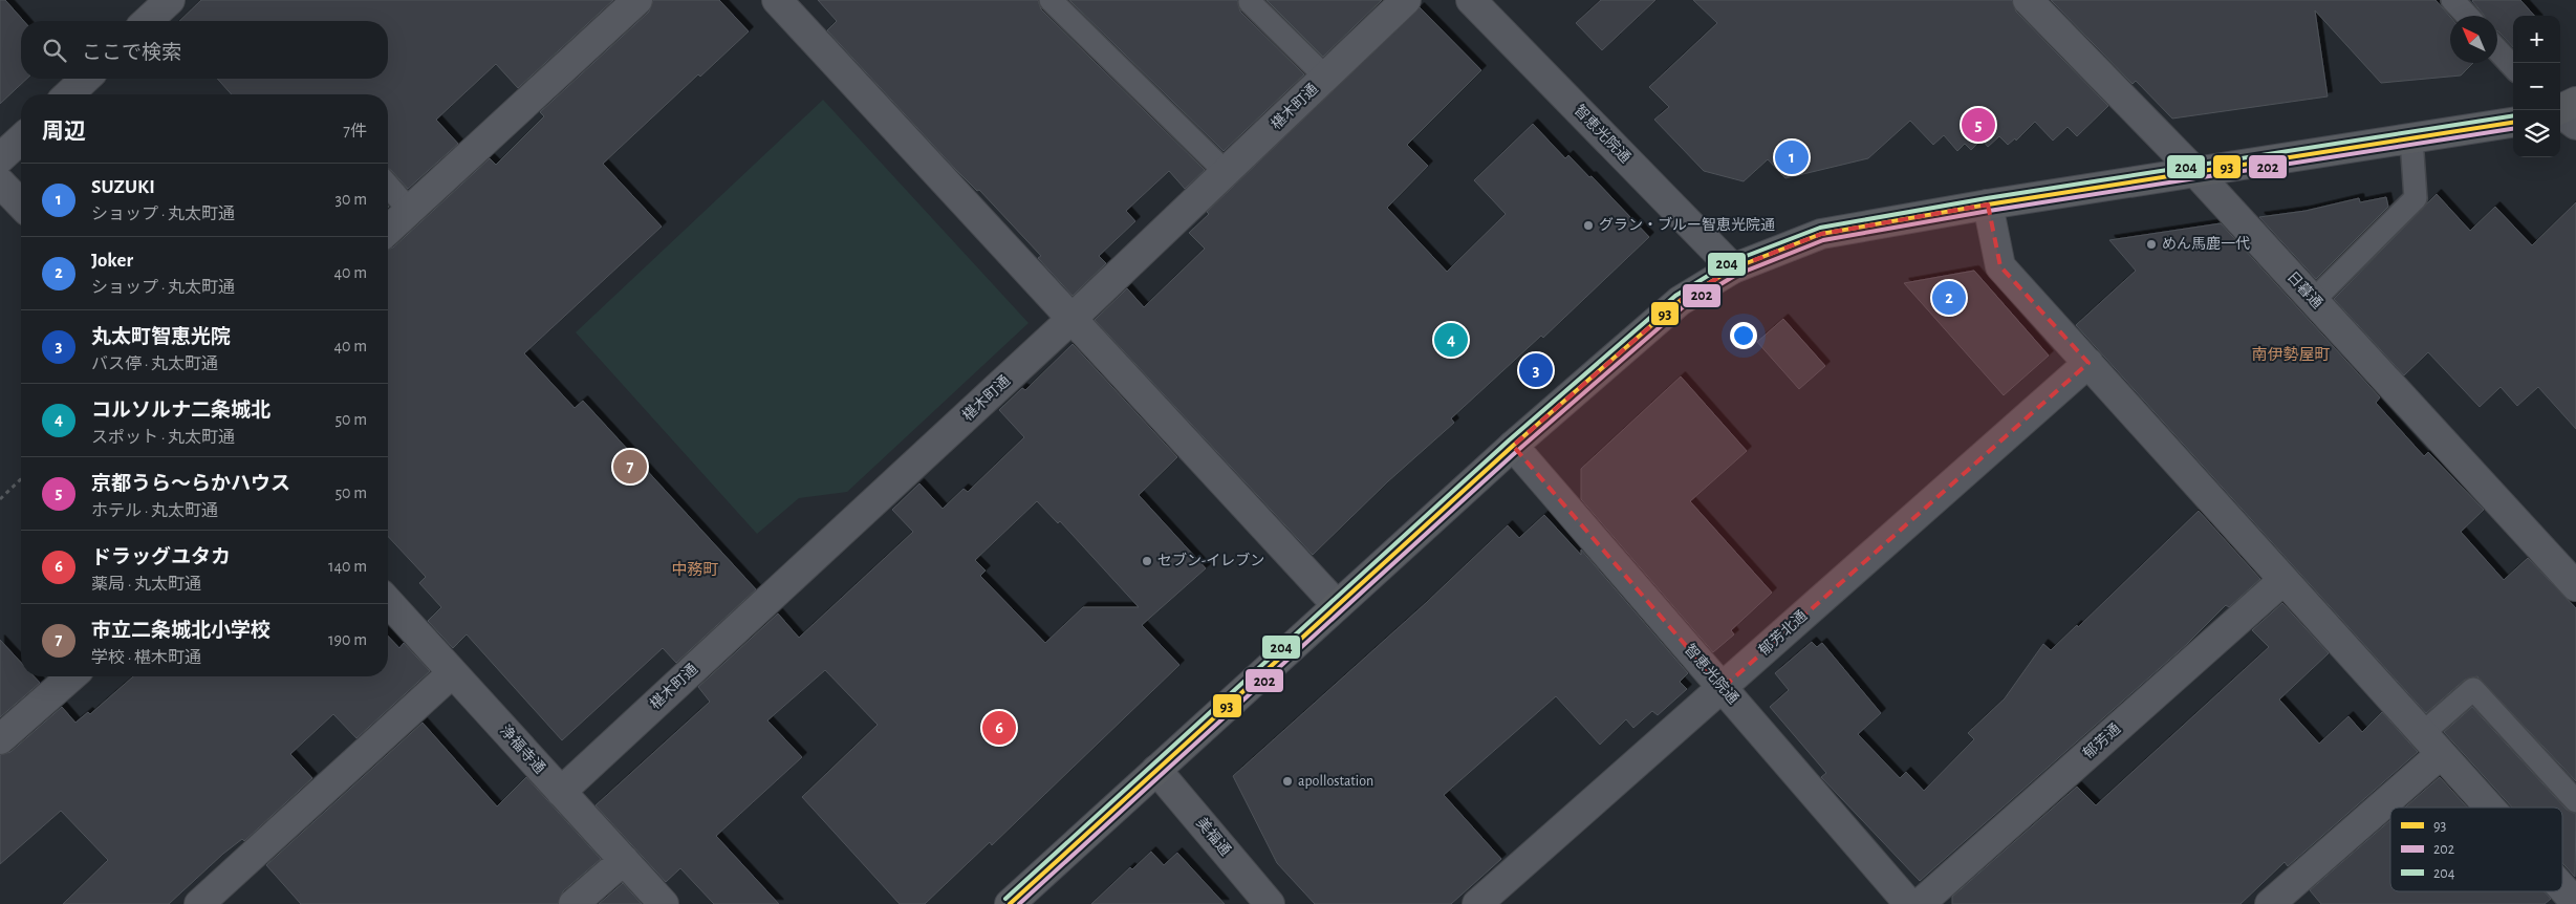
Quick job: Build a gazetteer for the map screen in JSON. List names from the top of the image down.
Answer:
{
  "streets": {
    "street": [
      "椹木町通",
      "智恵光院通",
      "日暮通",
      "郁芳北通",
      "郁芳通",
      "浄福寺通",
      "美福通"
    ]
  },
  "crossings": [
    ["椹木町通", "浄福寺通"],
    ["智恵光院通", "郁芳北通"]
  ],
  "districts": ["南伊勢屋町", "中務町"],
  "places": [
    "グラン・ブルー智恵光院通",
    "めん馬鹿一代",
    "セブン-イレブン",
    "apollostation"
  ],
  "lines": ["transit line 204", "transit line 93", "transit line 202"],
  "legend": ["93", "202", "204"],
  "north": "top left",
  "page": {
    "map_buttons": ["+", "−"],
    "search": "ここで検索",
    "heading": ["周辺", "7件"],
    "pins": [
      "5",
      "1",
      "2",
      "4",
      "3",
      "7",
      "6"
    ],
    "list": [
      {
        "mark": "1",
        "name": "SUZUKI",
        "note": "ショップ · 丸太町通",
        "value": "30 m"
      },
      {
        "mark": "2",
        "name": "Joker",
        "note": "ショップ · 丸太町通",
        "value": "40 m"
      },
      {
        "mark": "3",
        "name": "丸太町智恵光院",
        "note": "バス停 · 丸太町通",
        "value": "40 m"
      },
      {
        "mark": "4",
        "name": "コルソルナ二条城北",
        "note": "スポット · 丸太町通",
        "value": "50 m"
      },
      {
        "mark": "5",
        "name": "京都うら〜らかハウス",
        "note": "ホテル · 丸太町通",
        "value": "50 m"
      },
      {
        "mark": "6",
        "name": "ドラッグユタカ",
        "note": "薬局 · 丸太町通",
        "value": "140 m"
      },
      {
        "mark": "7",
        "name": "市立二条城北小学校",
        "note": "学校 · 椹木町通",
        "value": "190 m"
      }
    ]
  }
}
